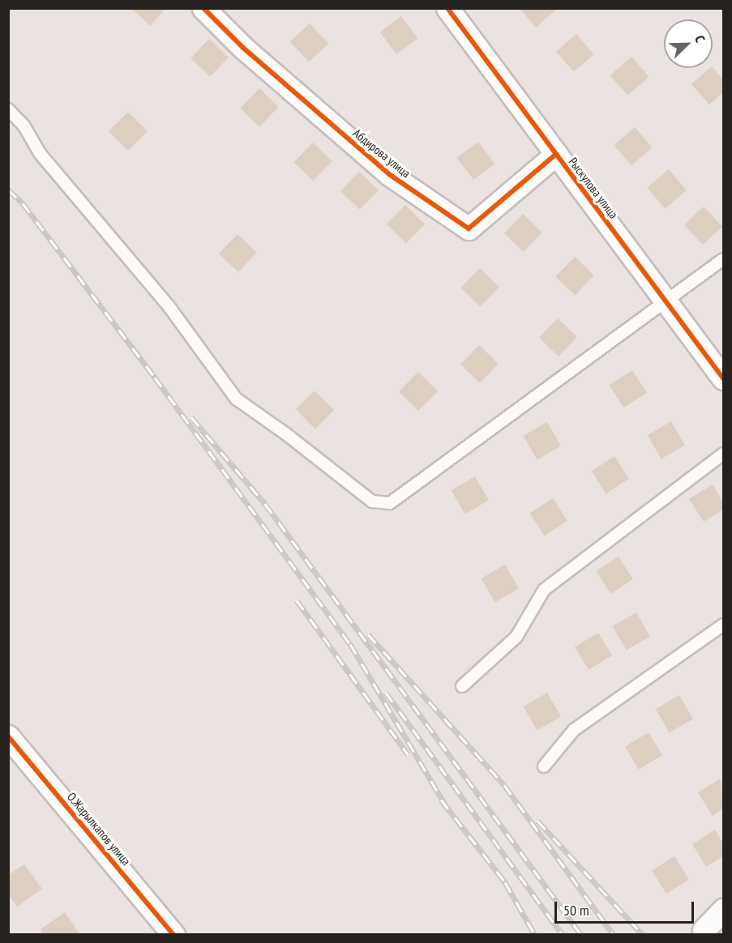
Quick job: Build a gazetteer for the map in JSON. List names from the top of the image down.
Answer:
{
  "streets": {
    "street": ["Абдирова улица", "Рыскулова улица", "О.Жарылкапов улица"]
  },
  "crossings": [
    ["Абдирова улица", "Рыскулова улица"]
  ],
  "scale_bar": "50 m",
  "north": "top right"
}
